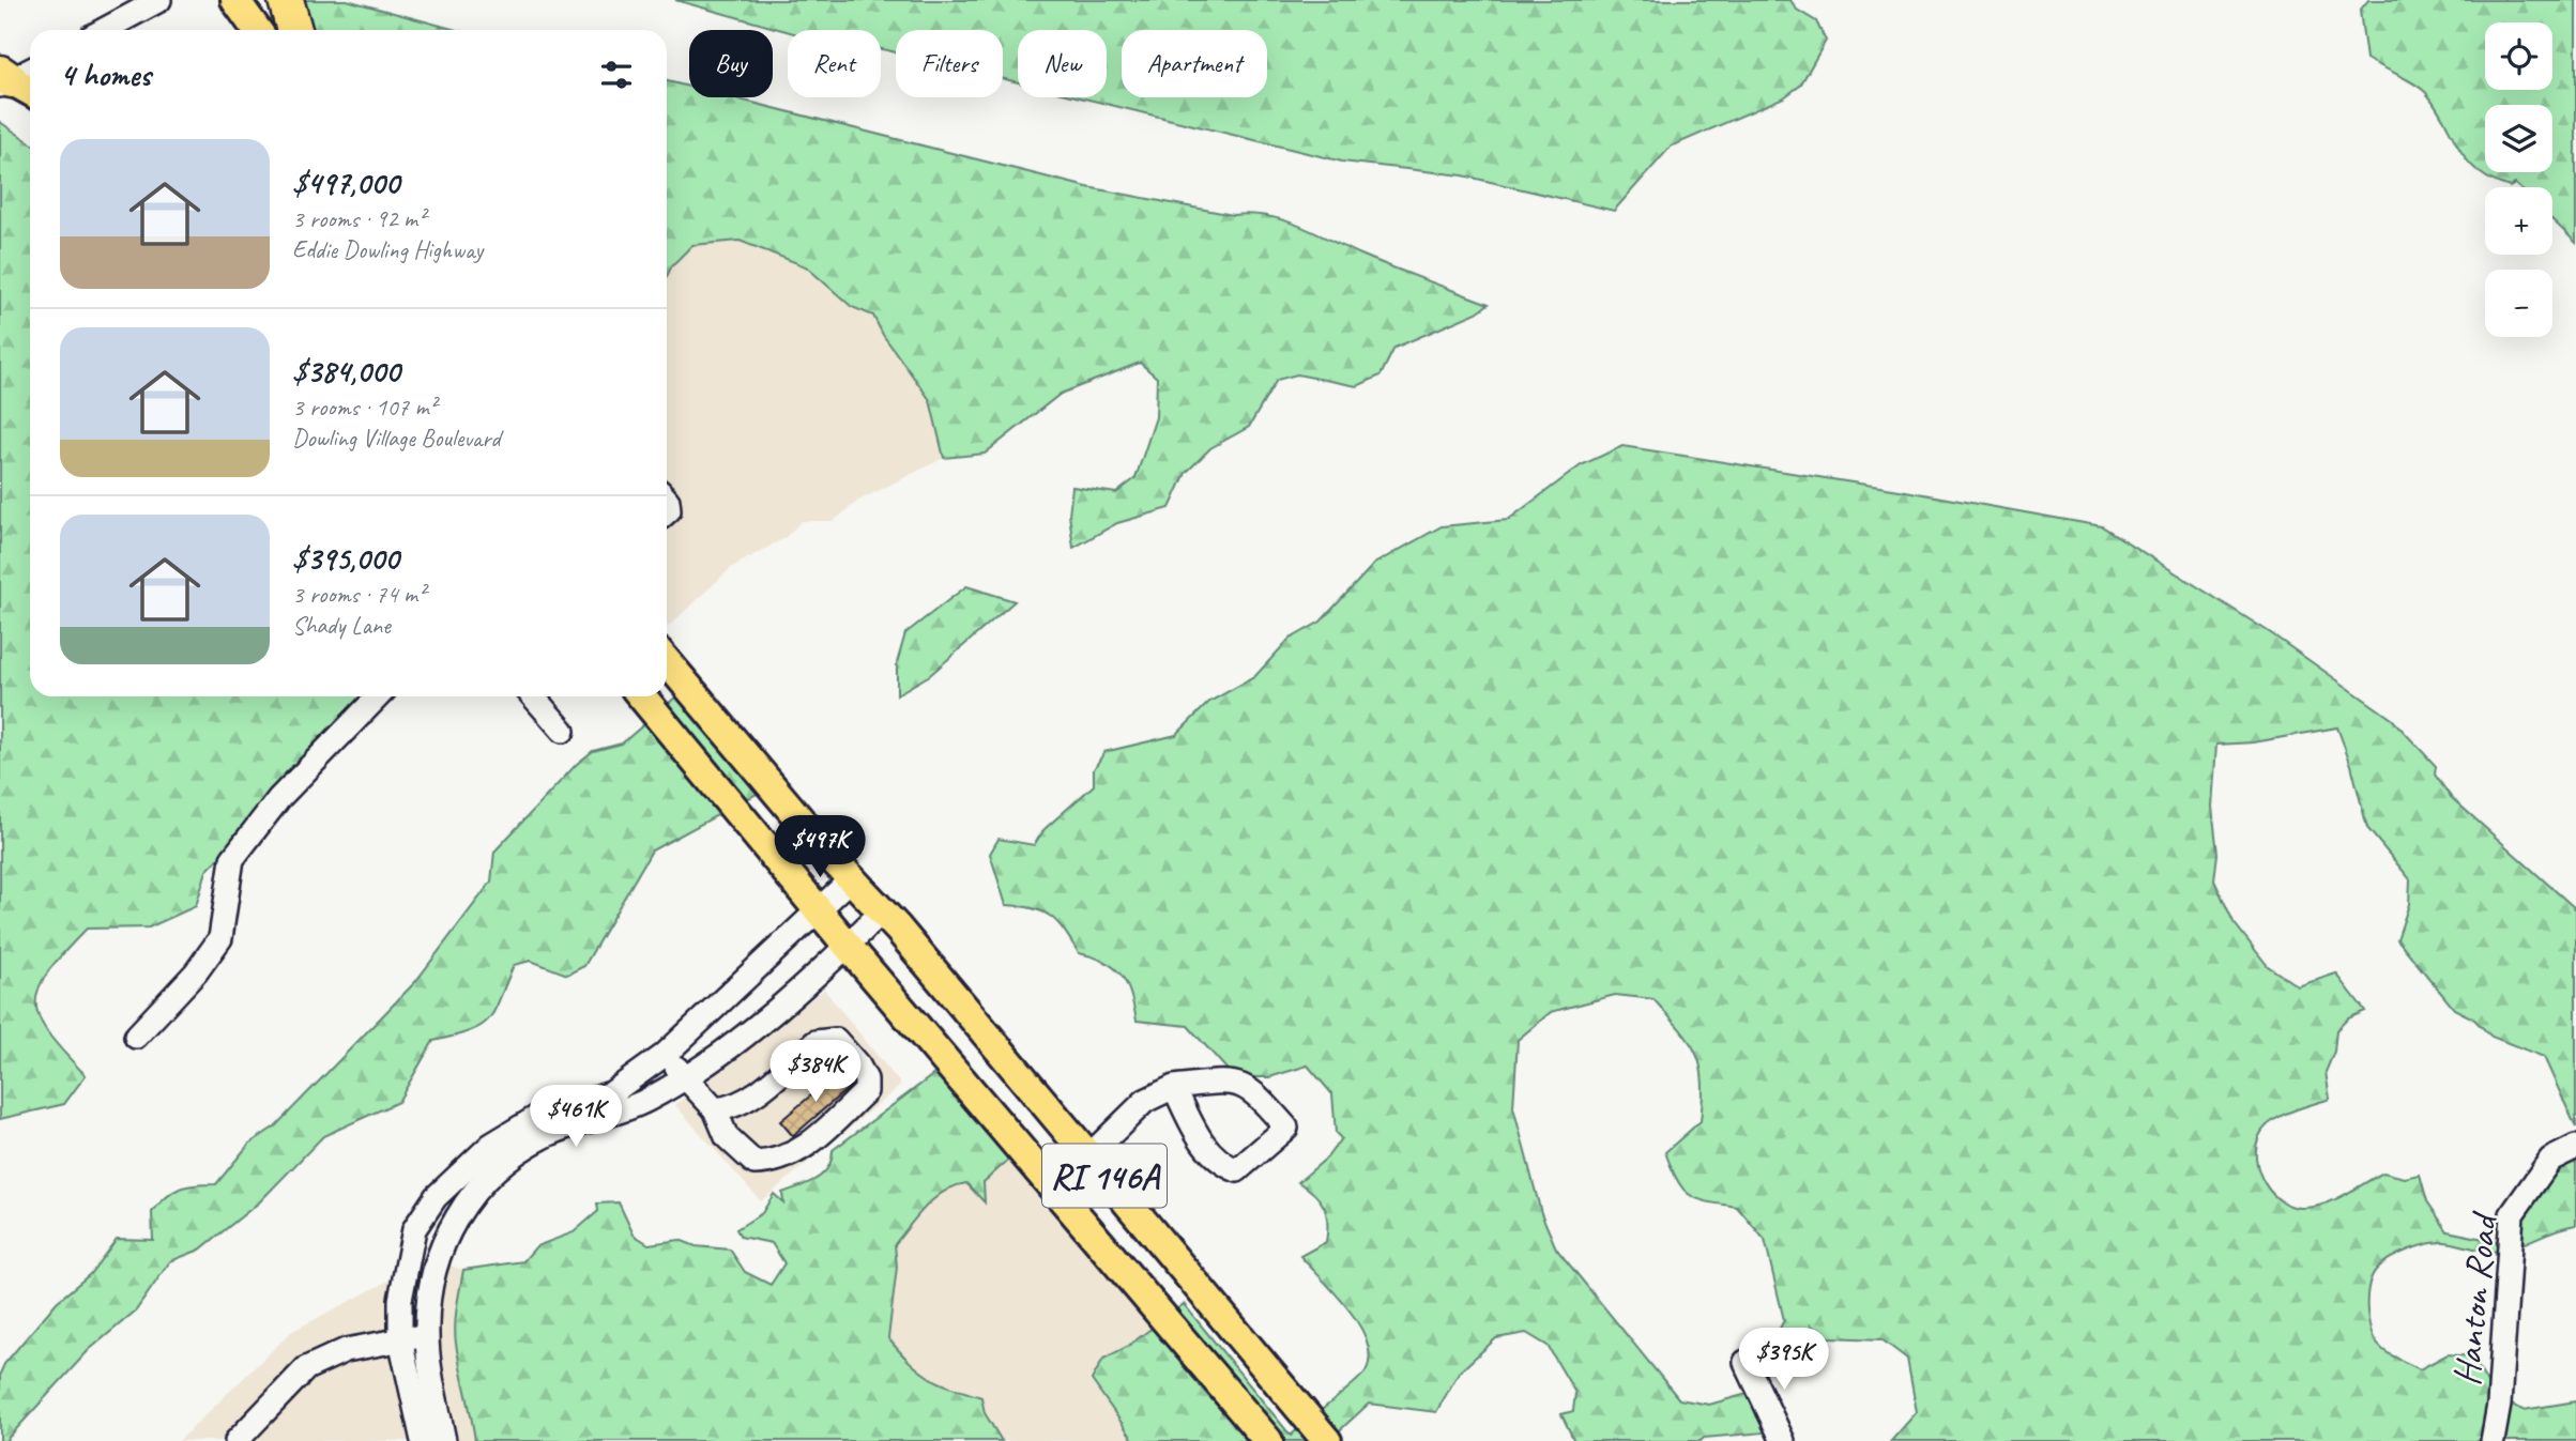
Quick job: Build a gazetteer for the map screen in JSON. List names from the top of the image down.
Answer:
{
  "streets": {
    "main road": ["RI 146A"],
    "street": ["Hanton Road"]
  },
  "page": {
    "map_buttons": ["+", "−"],
    "chip": [
      "Buy",
      "Rent",
      "Filters",
      "New",
      "Apartment"
    ],
    "heading": "4 homes",
    "list": [
      {
        "name": "$497,000",
        "note": "3 rooms · 92 m² · Eddie Dowling Highway"
      },
      {
        "name": "$384,000",
        "note": "3 rooms · 107 m² · Dowling Village Boulevard"
      },
      {
        "name": "$395,000",
        "note": "3 rooms · 74 m² · Shady Lane"
      }
    ],
    "price": [
      "$497K",
      "$384K",
      "$461K",
      "$395K"
    ]
  }
}
